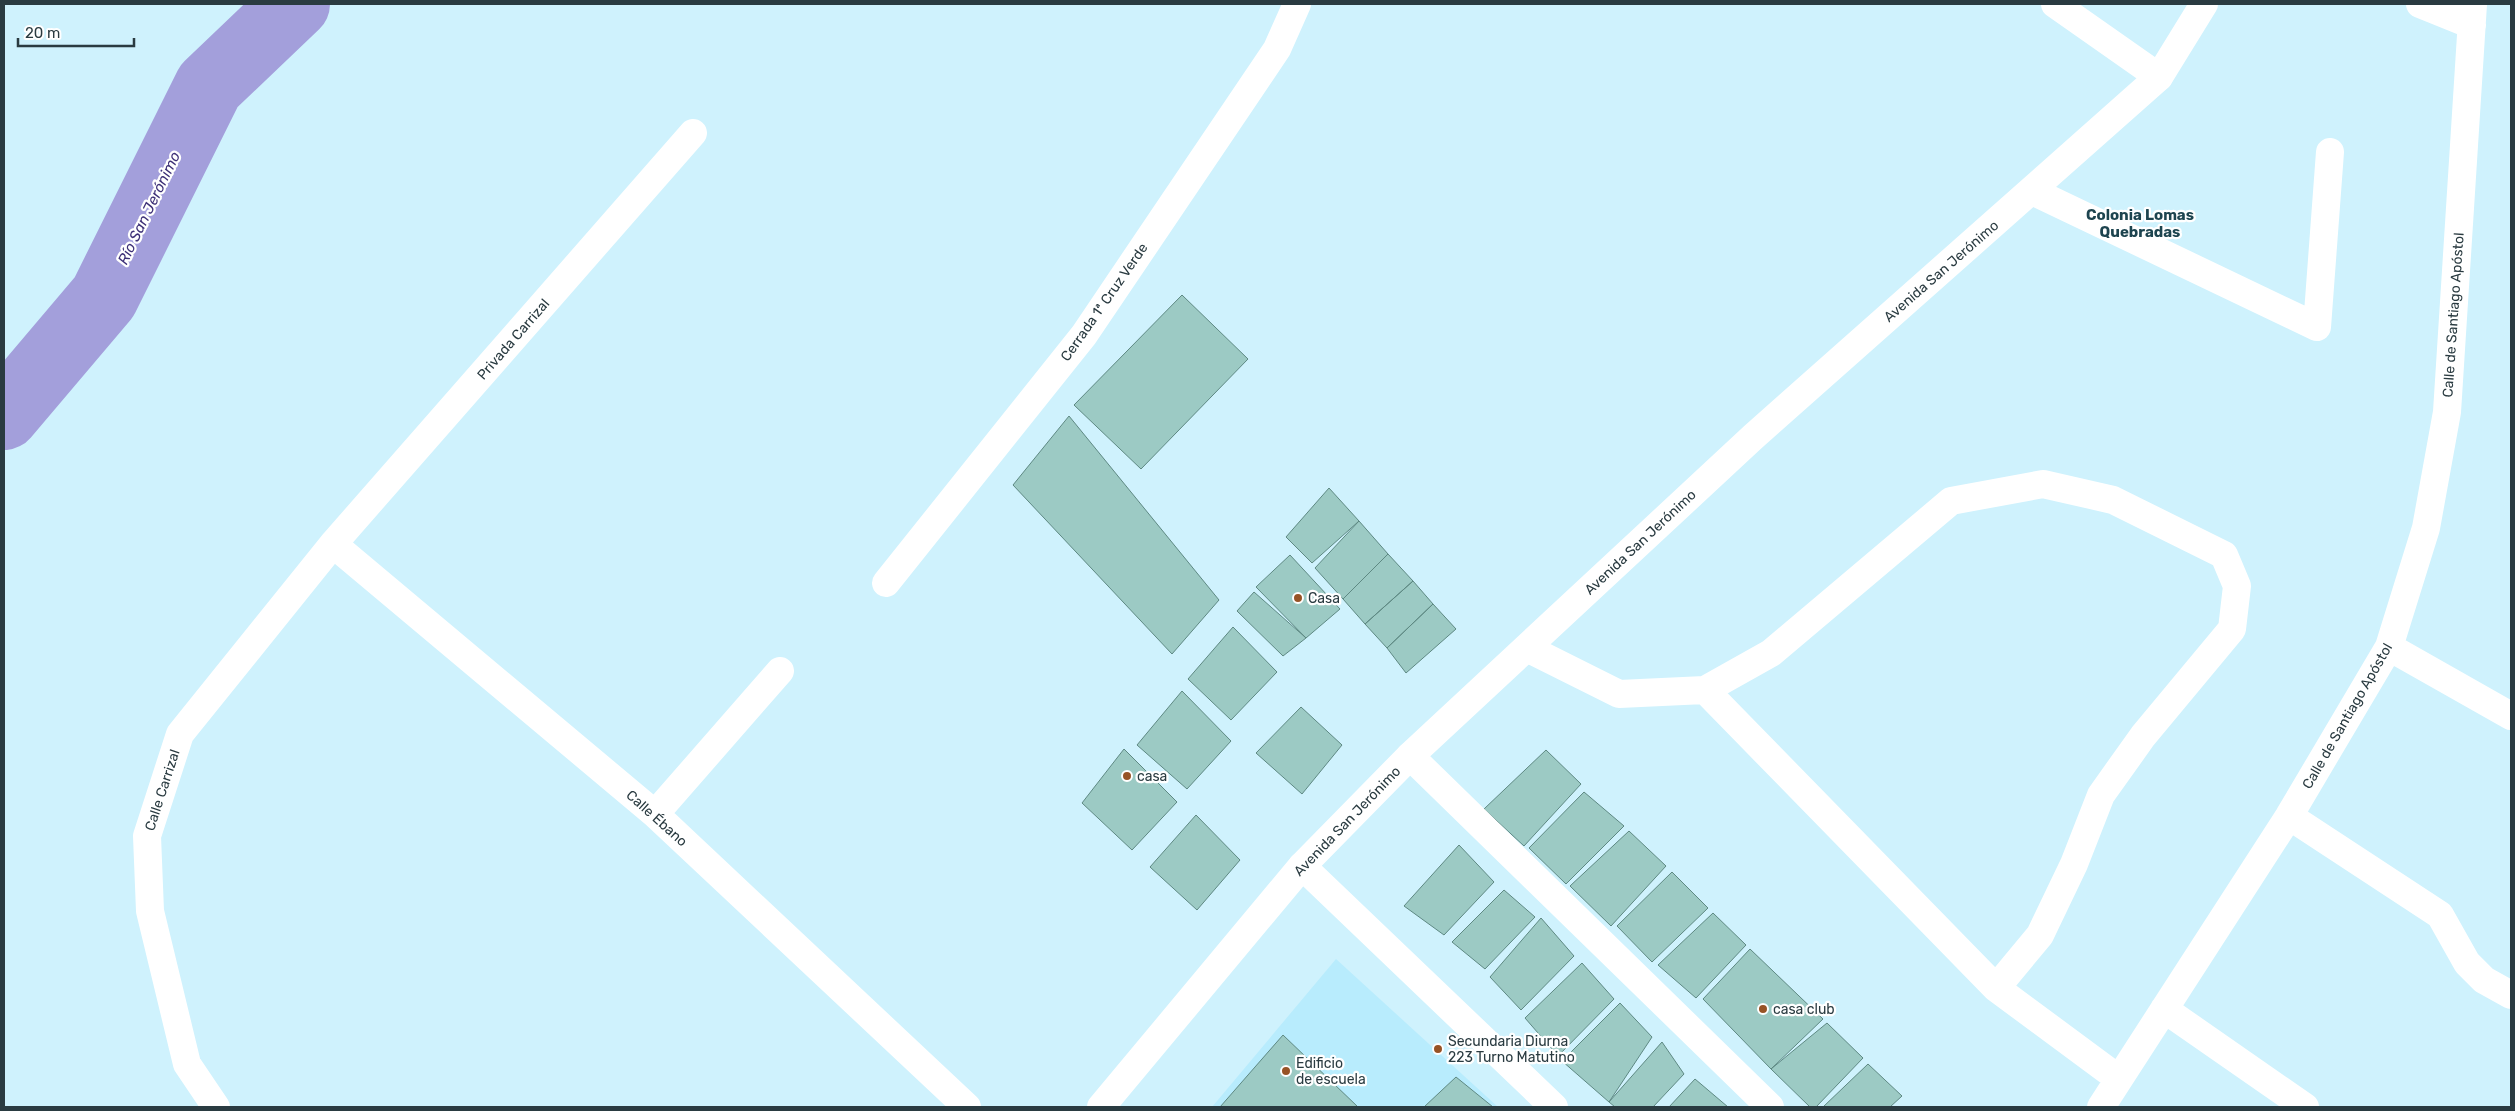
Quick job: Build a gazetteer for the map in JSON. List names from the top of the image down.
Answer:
{
  "streets": {
    "street": [
      "Avenida San Jerónimo",
      "Cerrada 1ª Cruz Verde",
      "Calle de Santiago Apóstol",
      "Privada Carrizal",
      "Calle Carrizal",
      "Calle Ébano"
    ]
  },
  "crossings": [
    ["Privada Carrizal", "Calle Carrizal"],
    ["Privada Carrizal", "Calle Ébano"],
    ["Calle Carrizal", "Calle Ébano"]
  ],
  "districts": ["Colonia Lomas Quebradas"],
  "water": ["Río San Jerónimo"],
  "places": [
    "Casa",
    "casa",
    "casa club",
    "Secundaria Diurna 223 Turno Matutino",
    "Edificio de escuela"
  ],
  "scale_bar": "20 m"
}
